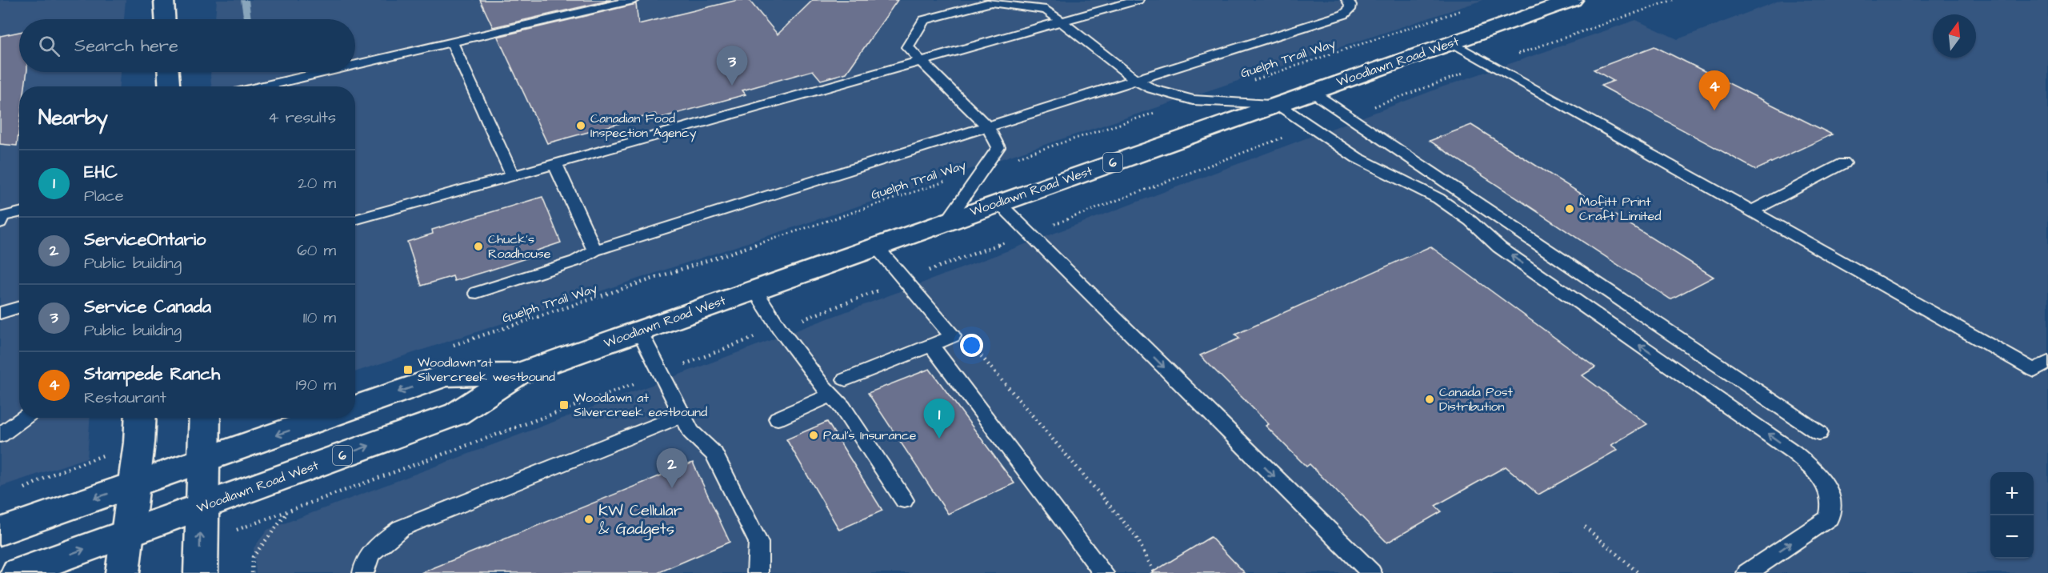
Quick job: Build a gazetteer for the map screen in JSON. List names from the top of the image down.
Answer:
{
  "streets": {
    "main road": ["Woodlawn Road West", "6"],
    "path": ["Guelph Trail Way"]
  },
  "places": {
    "other": [
      "Canadian Food Inspection Agency",
      "Mofitt Print Craft Limited",
      "Chuck's Roadhouse",
      "Canada Post Distribution",
      "Paul's Insurance",
      "KW Cellular & Gadgets"
    ],
    "transit": ["Woodlawn at Silvercreek westbound", "Woodlawn at Silvercreek eastbound"]
  },
  "north": "top",
  "page": {
    "search": "Search here",
    "pins": [
      "3",
      "4",
      "1",
      "2"
    ],
    "heading": ["Nearby", "4 results"],
    "list": [
      {
        "mark": "1",
        "name": "EHC",
        "note": "Place",
        "value": "20 m"
      },
      {
        "mark": "2",
        "name": "ServiceOntario",
        "note": "Public building",
        "value": "60 m"
      },
      {
        "mark": "3",
        "name": "Service Canada",
        "note": "Public building",
        "value": "110 m"
      },
      {
        "mark": "4",
        "name": "Stampede Ranch",
        "note": "Restaurant",
        "value": "190 m"
      }
    ],
    "map_buttons": ["+", "−"]
  }
}
